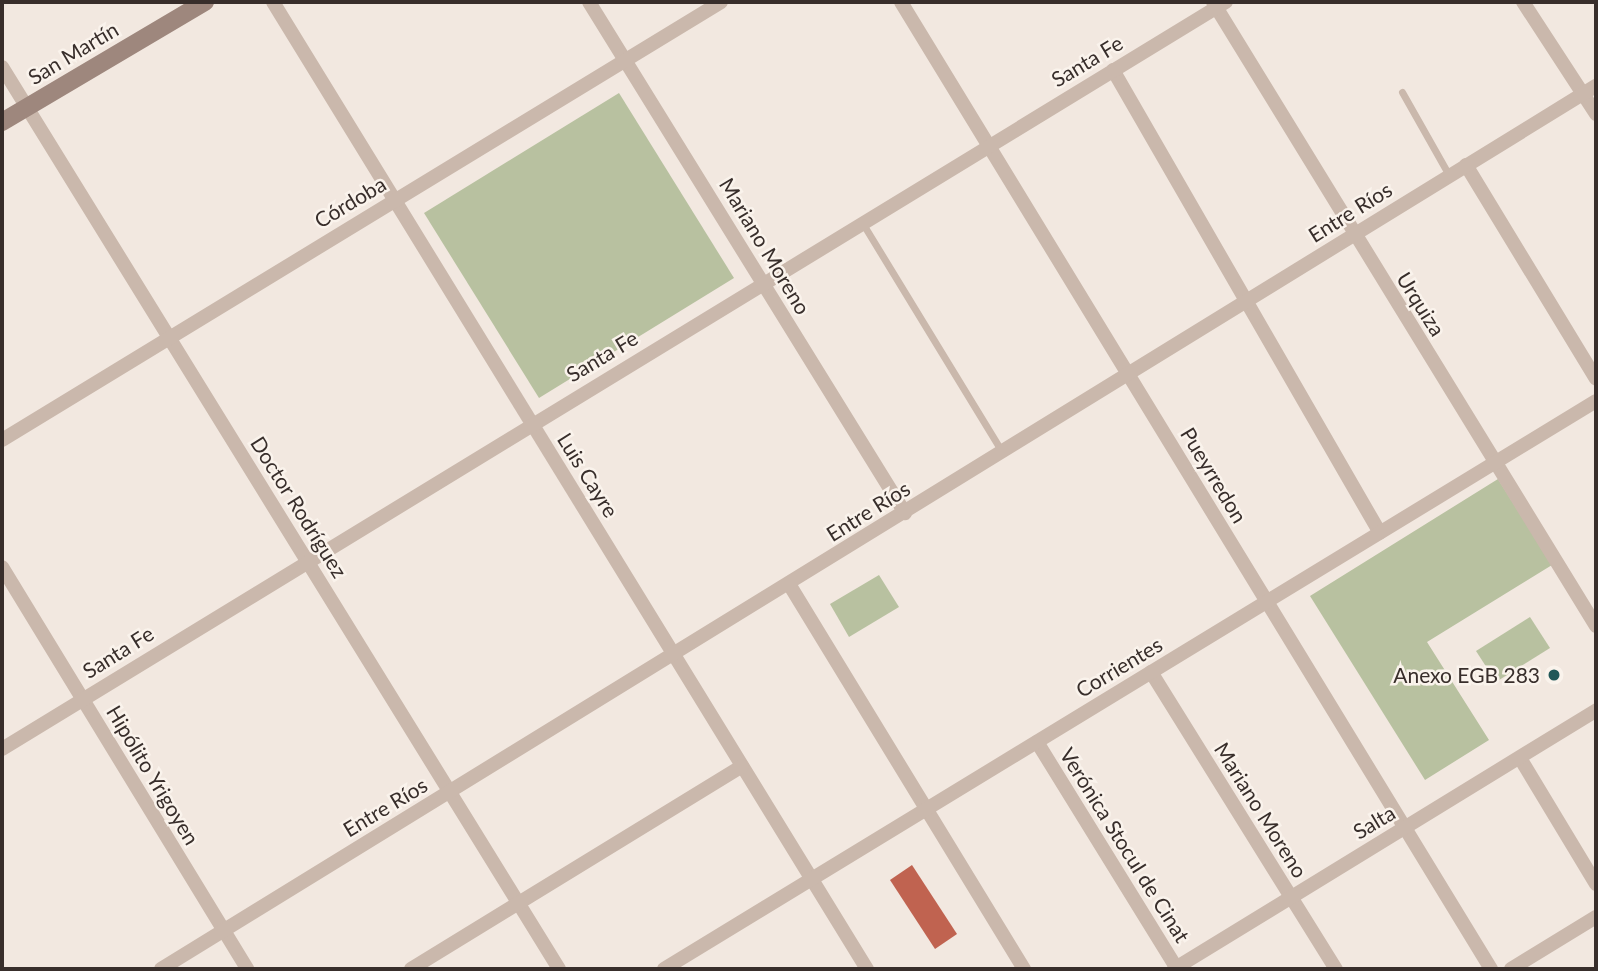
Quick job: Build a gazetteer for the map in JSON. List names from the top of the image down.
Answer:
{
  "streets": {
    "street": [
      "San Martín",
      "Santa Fe",
      "Córdoba",
      "Entre Ríos",
      "Mariano Moreno",
      "Urquiza",
      "Luis Cayre",
      "Pueyrredon",
      "Doctor Rodríguez",
      "Corrientes",
      "Hipólito Yrigoyen",
      "Salta",
      "Verónica Stocul de Cinat"
    ]
  },
  "crossings": [
    ["San Martín", "Doctor Rodríguez"],
    ["Santa Fe", "Mariano Moreno"],
    ["Santa Fe", "Urquiza"],
    ["Santa Fe", "Luis Cayre"],
    ["Santa Fe", "Pueyrredon"],
    ["Santa Fe", "Doctor Rodríguez"],
    ["Santa Fe", "Hipólito Yrigoyen"],
    ["Córdoba", "Mariano Moreno"],
    ["Córdoba", "Luis Cayre"],
    ["Córdoba", "Doctor Rodríguez"],
    ["Entre Ríos", "Mariano Moreno"],
    ["Entre Ríos", "Urquiza"],
    ["Entre Ríos", "Luis Cayre"],
    ["Entre Ríos", "Pueyrredon"],
    ["Entre Ríos", "Doctor Rodríguez"],
    ["Entre Ríos", "Hipólito Yrigoyen"],
    ["Mariano Moreno", "Corrientes"],
    ["Mariano Moreno", "Salta"],
    ["Urquiza", "Corrientes"],
    ["Luis Cayre", "Corrientes"],
    ["Pueyrredon", "Corrientes"],
    ["Pueyrredon", "Salta"],
    ["Corrientes", "Verónica Stocul de Cinat"],
    ["Salta", "Verónica Stocul de Cinat"]
  ],
  "places": ["Anexo EGB 283"]
}
